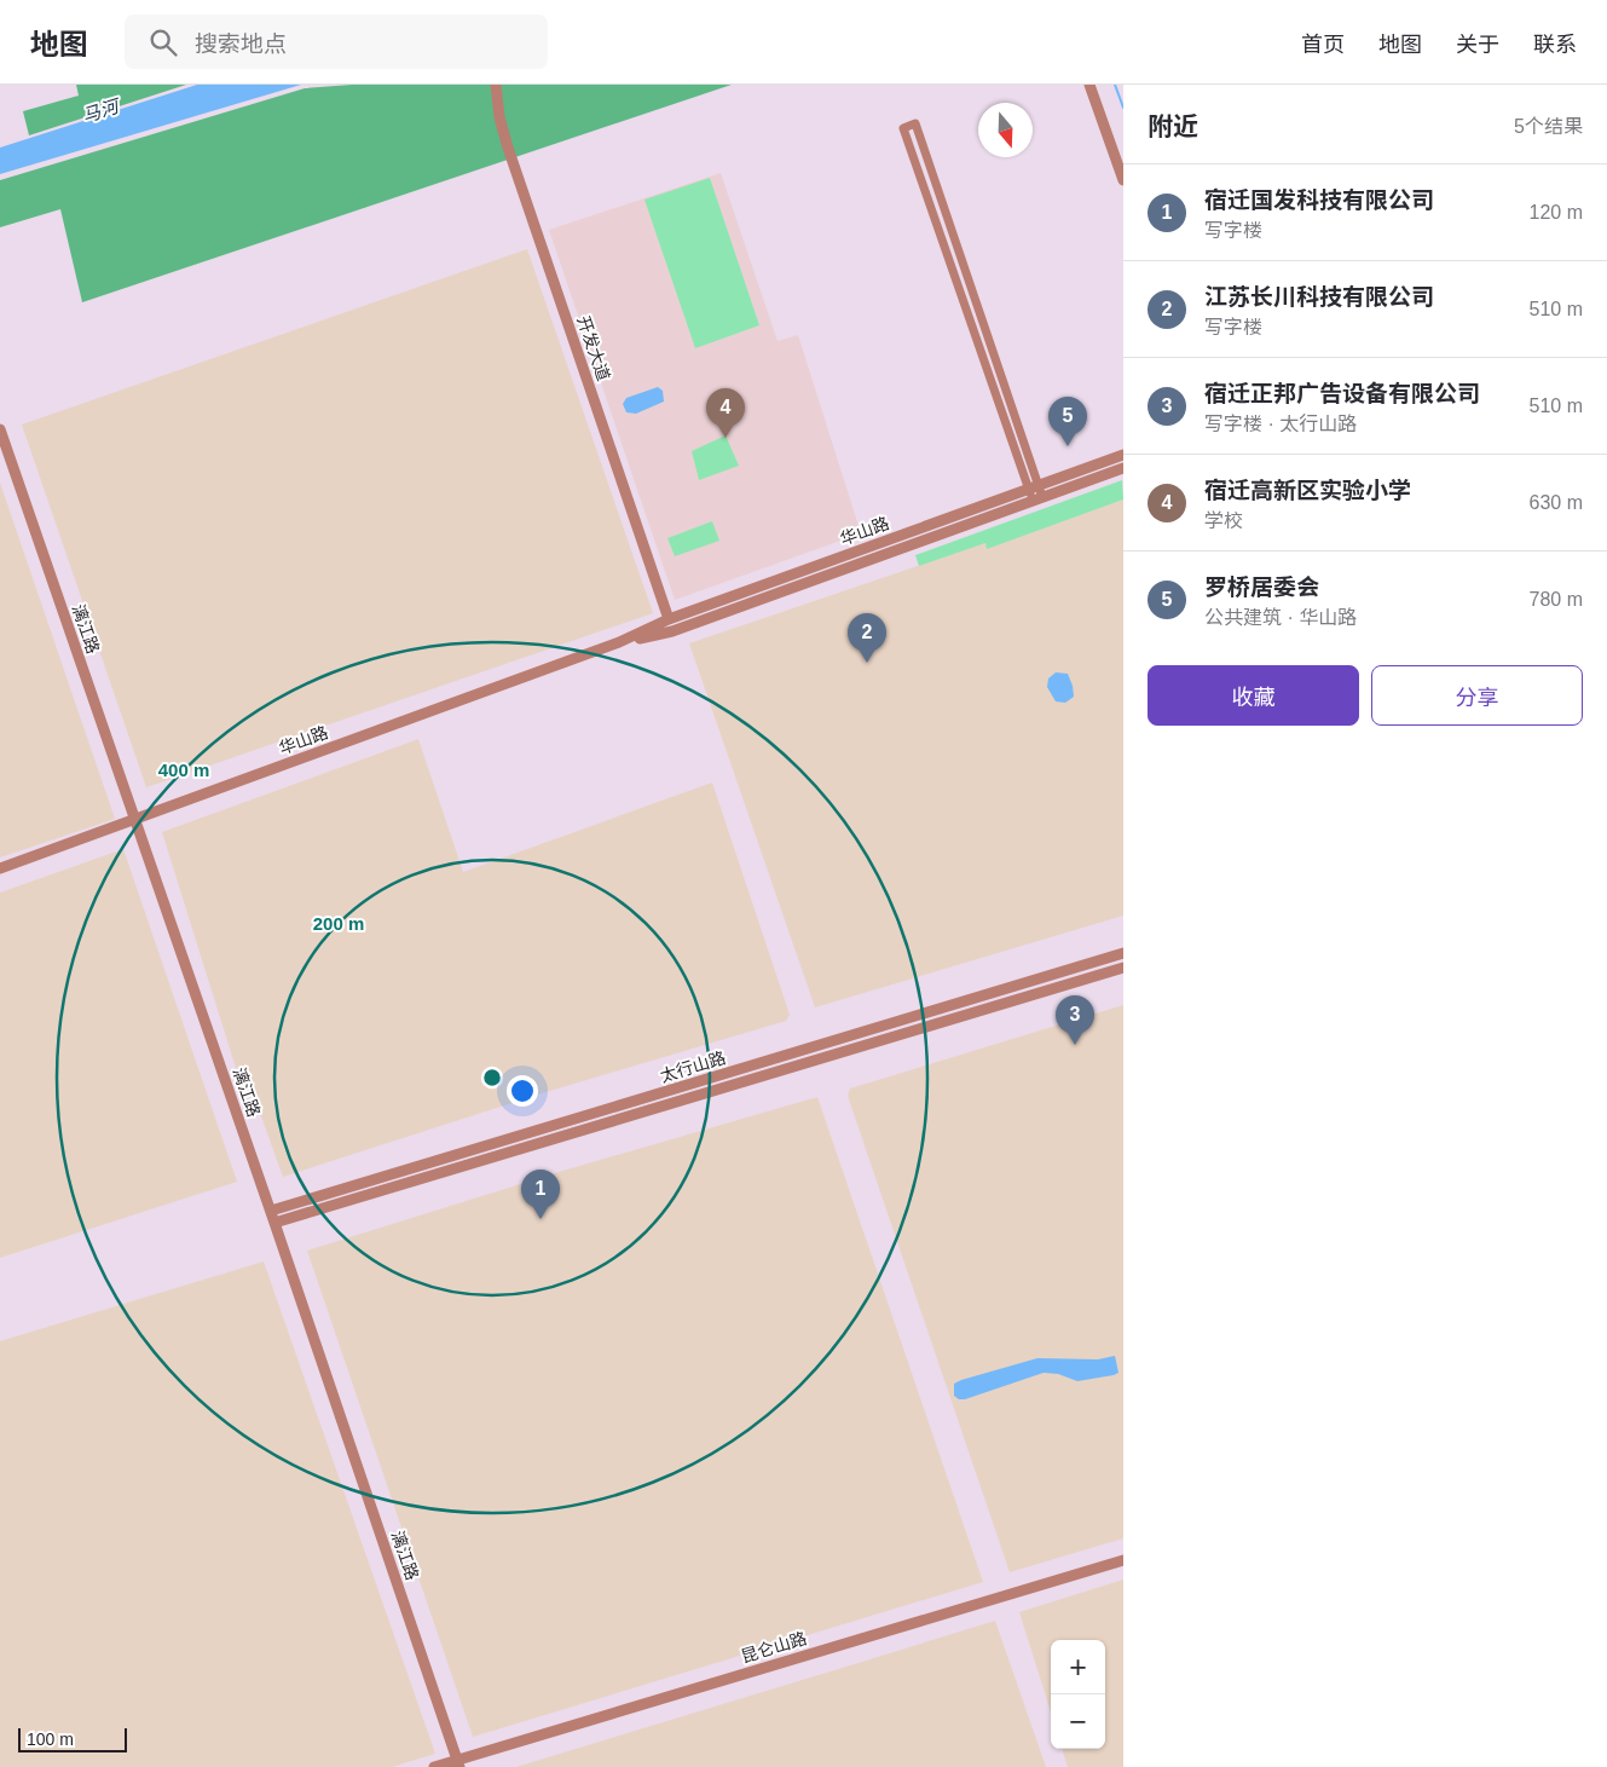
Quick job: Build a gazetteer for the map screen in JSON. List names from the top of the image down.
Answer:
{
  "streets": {
    "street": [
      "开发大道",
      "华山路",
      "漓江路",
      "太行山路",
      "昆仑山路"
    ]
  },
  "crossings": [
    ["开发大道", "华山路"],
    ["华山路", "漓江路"],
    ["漓江路", "太行山路"],
    ["漓江路", "昆仑山路"]
  ],
  "water": ["马河"],
  "scale_bar": "100 m",
  "north": "bottom",
  "page": {
    "header": "地图",
    "search": "搜索地点",
    "nav": [
      "首页",
      "地图",
      "关于",
      "联系"
    ],
    "heading": ["附近", "5个结果"],
    "list": [
      {
        "mark": "1",
        "name": "宿迁国发科技有限公司",
        "note": "写字楼",
        "value": "120 m"
      },
      {
        "mark": "2",
        "name": "江苏长川科技有限公司",
        "note": "写字楼",
        "value": "510 m"
      },
      {
        "mark": "3",
        "name": "宿迁正邦广告设备有限公司",
        "note": "写字楼 · 太行山路",
        "value": "510 m"
      },
      {
        "mark": "4",
        "name": "宿迁高新区实验小学",
        "note": "学校",
        "value": "630 m"
      },
      {
        "mark": "5",
        "name": "罗桥居委会",
        "note": "公共建筑 · 华山路",
        "value": "780 m"
      }
    ],
    "pins": [
      "4",
      "5",
      "2",
      "3",
      "1"
    ],
    "buttons": ["收藏", "分享"],
    "map_buttons": ["+", "−"],
    "scale": "100 m"
  },
  "rings": ["400 m", "200 m"]
}
